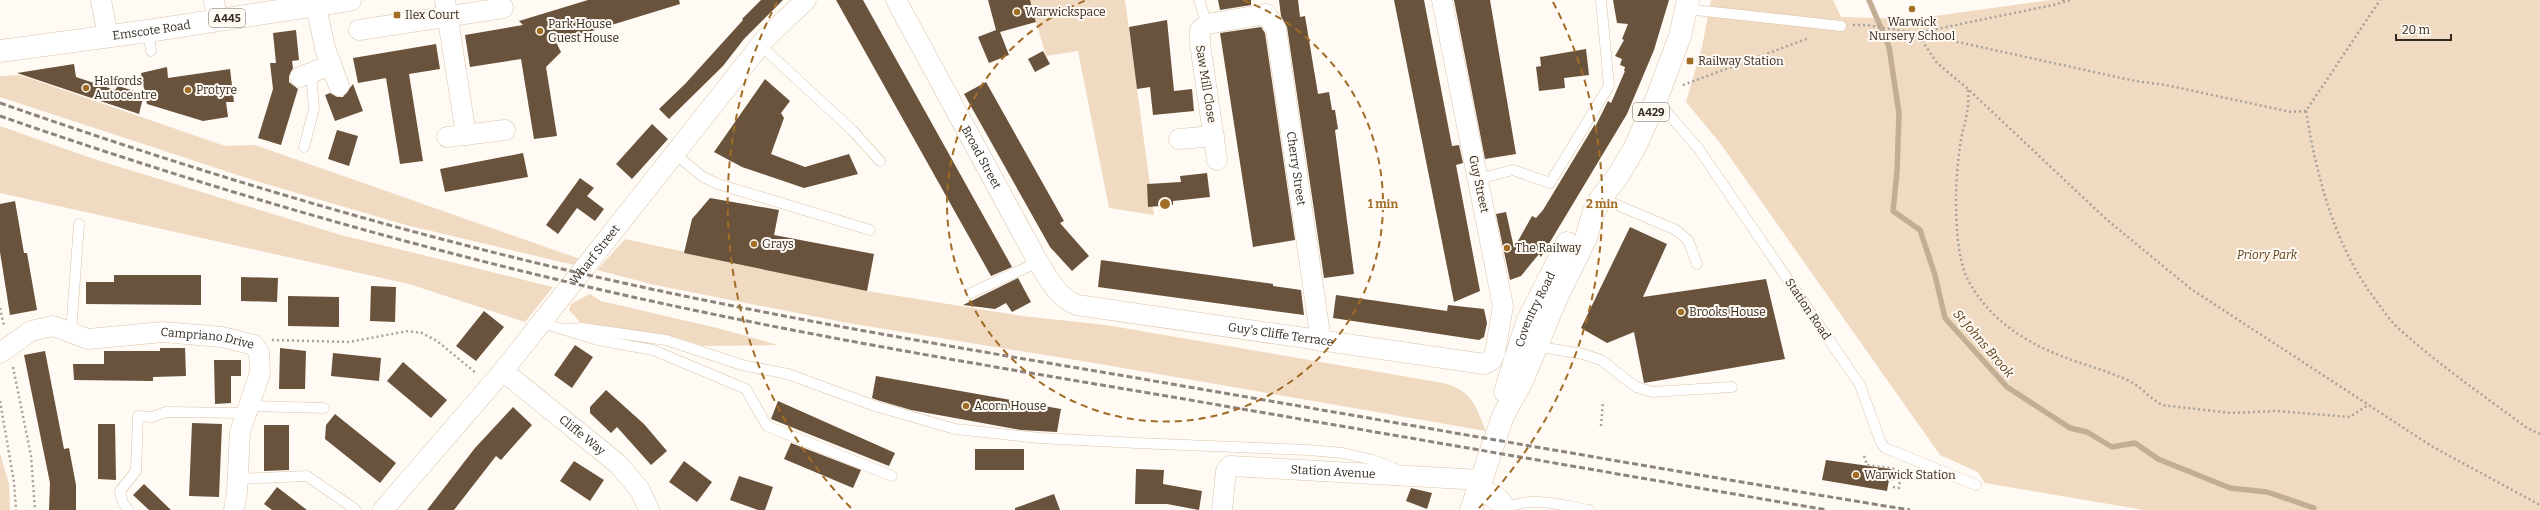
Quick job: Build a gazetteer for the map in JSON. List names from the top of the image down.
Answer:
{
  "streets": {
    "main road": [
      "A445",
      "Emscote Road",
      "A429",
      "Coventry Road"
    ],
    "street": [
      "Saw Mill Close",
      "Broad Street",
      "Cherry Street",
      "Guy Street",
      "Wharf Street",
      "Guy's Cliffe Terrace",
      "Campriano Drive",
      "Cliffe Way",
      "Station Avenue"
    ],
    "lane": ["Station Road"]
  },
  "crossings": [
    ["Broad Street", "Guy's Cliffe Terrace"],
    ["Cherry Street", "Guy's Cliffe Terrace"],
    ["Guy Street", "Guy's Cliffe Terrace"],
    ["Wharf Street", "Cliffe Way"],
    ["Coventry Road", "Station Road"],
    ["Coventry Road", "Station Avenue"]
  ],
  "water": ["St Johns Brook"],
  "parks": ["Priory Park"],
  "places": {
    "other": [
      "Warwick Nursery School",
      "Warwickspace",
      "Park House Guest House",
      "Halfords Autocentre",
      "Protyre",
      "Grays",
      "The Railway",
      "Brooks House",
      "Acorn House",
      "Warwick Station"
    ],
    "transit": ["Ilex Court", "Railway Station"]
  },
  "scale_bar": "20 m",
  "rings": ["1 min", "2 min"]
}
